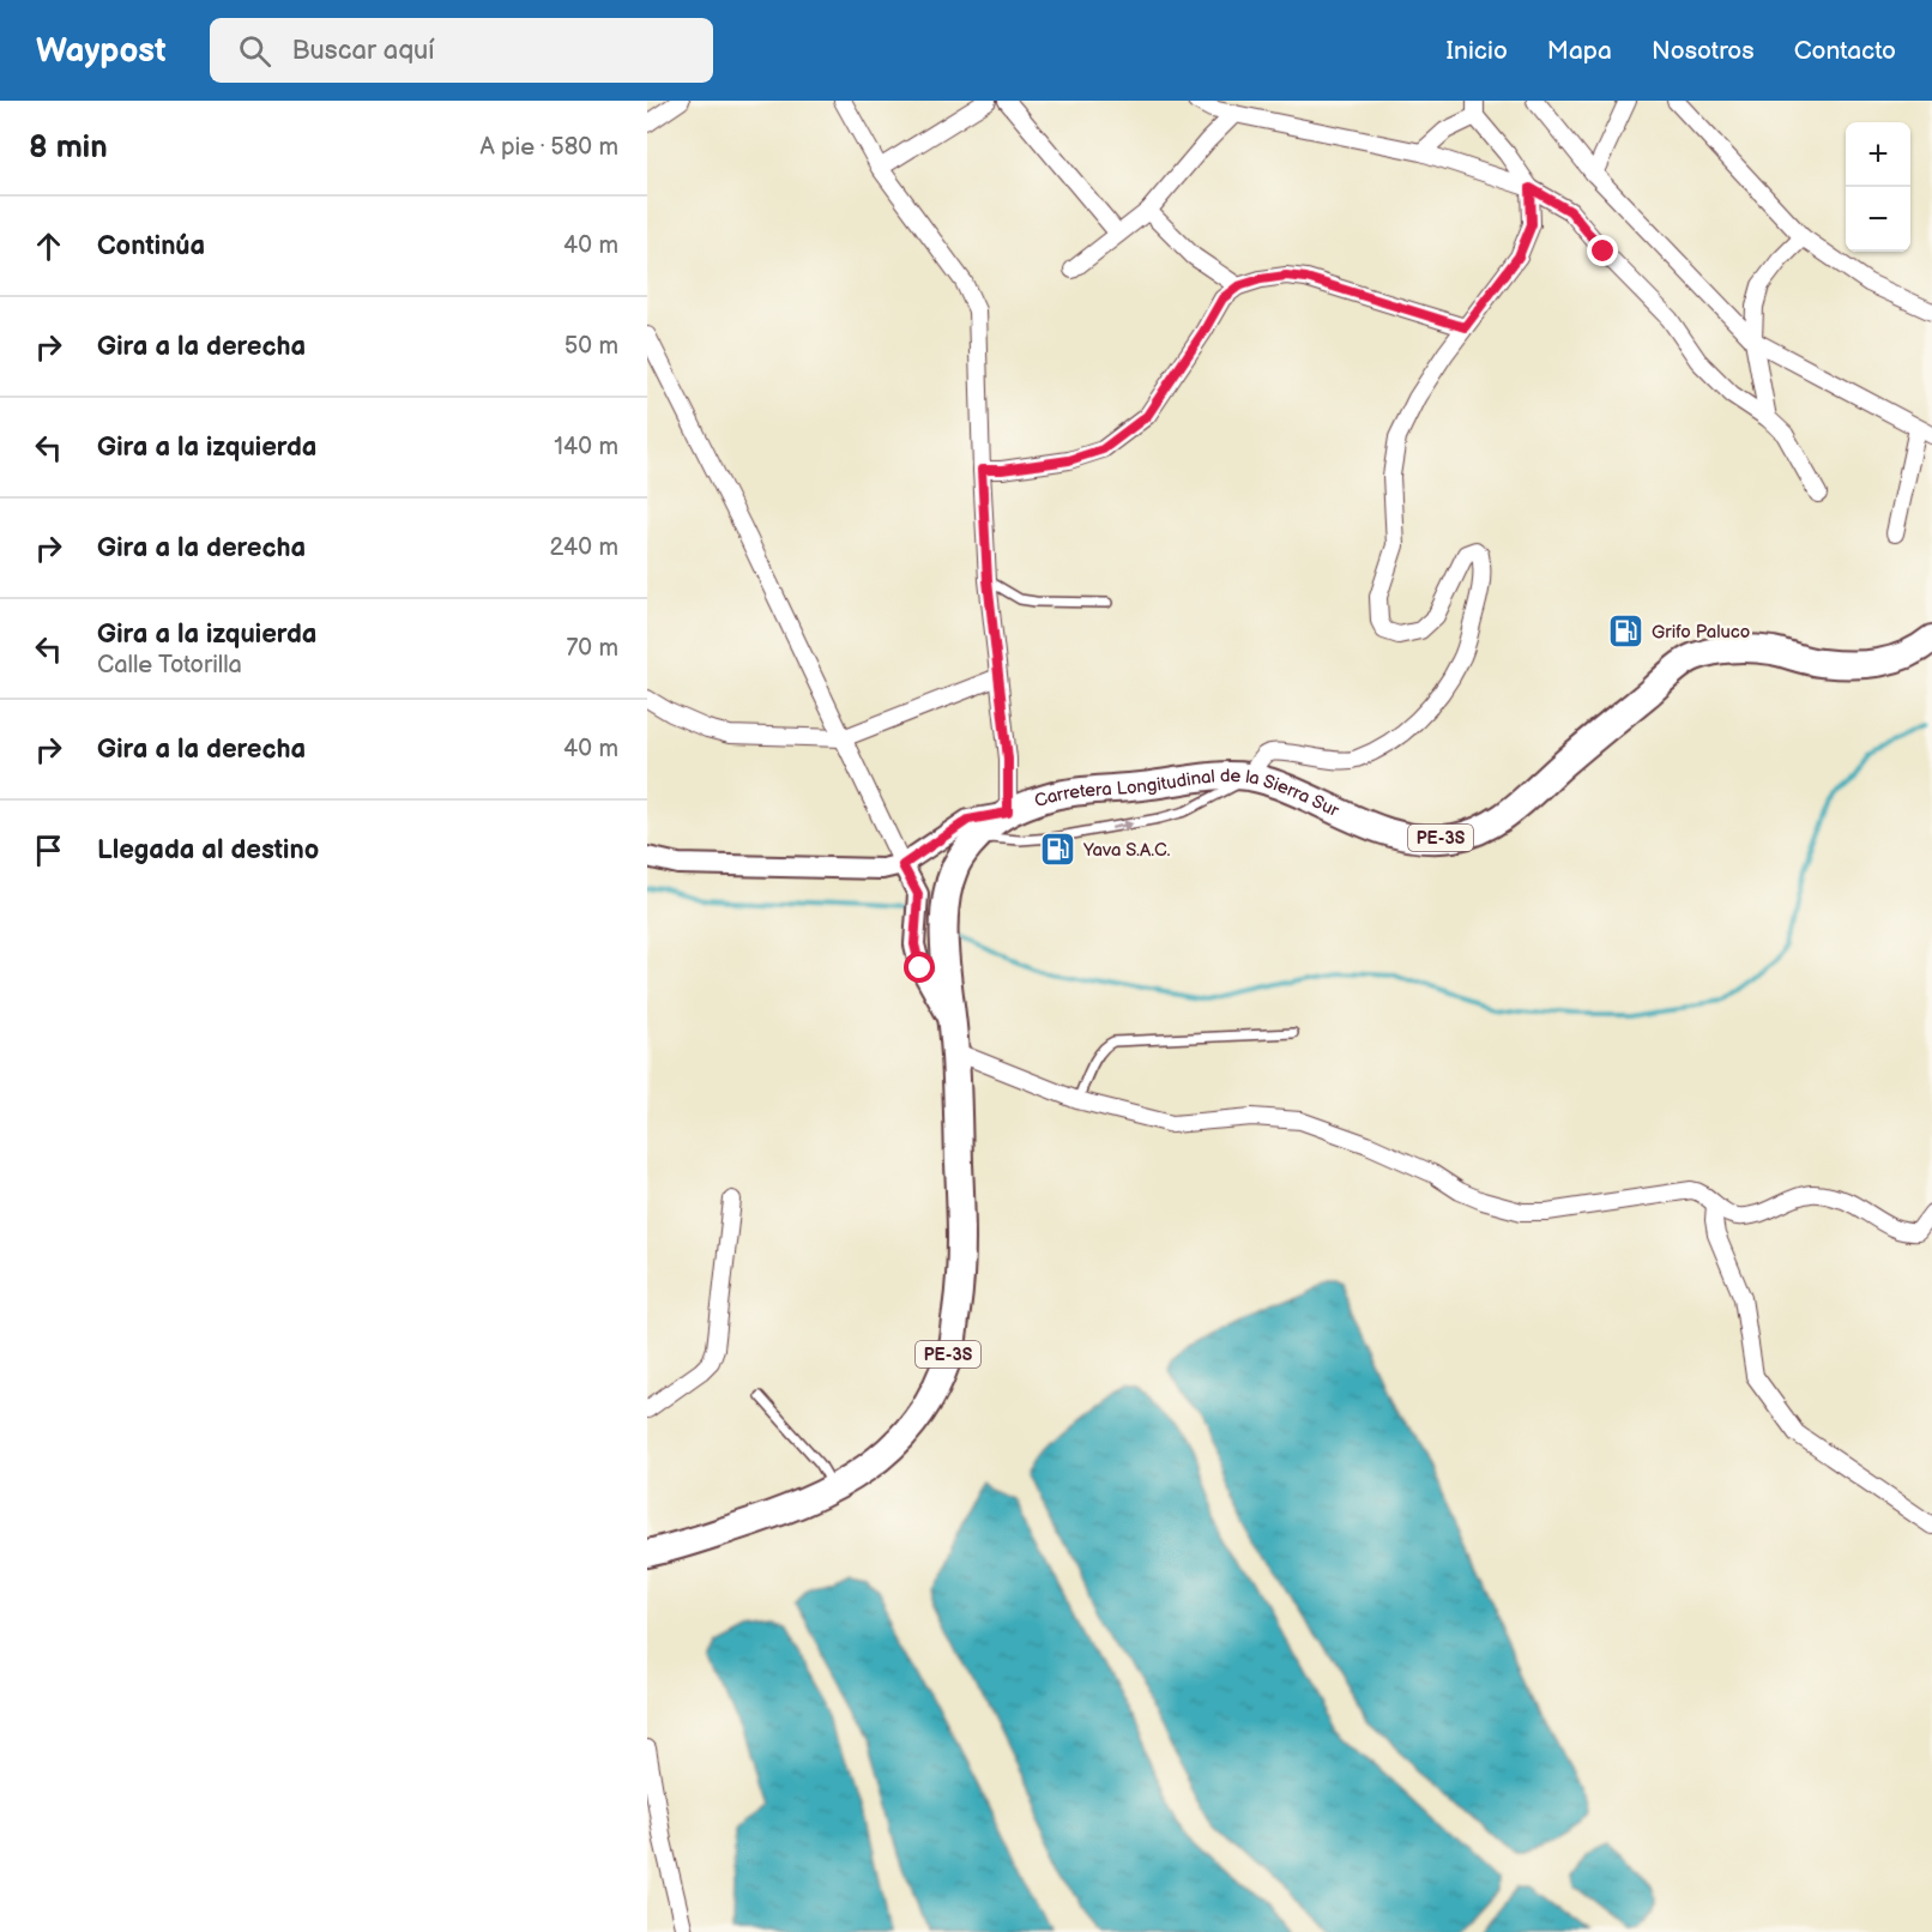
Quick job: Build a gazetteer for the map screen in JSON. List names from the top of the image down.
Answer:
{
  "streets": {
    "highway": ["Carretera Longitudinal de la Sierra Sur", "PE-3S"]
  },
  "places": {
    "fuel station": ["Grifo Paluco", "Yava S.A.C."]
  },
  "page": {
    "header": "Waypost",
    "search": "Buscar aquí",
    "nav": [
      "Inicio",
      "Mapa",
      "Nosotros",
      "Contacto"
    ],
    "heading": ["8 min", "A pie · 580 m"],
    "map_buttons": ["+", "−"],
    "list": [
      ["Continúa", "40 m"],
      ["Gira a la derecha", "50 m"],
      ["Gira a la izquierda", "140 m"],
      ["Gira a la derecha", "240 m"],
      ["Gira a la izquierda", "Calle Totorilla", "70 m"],
      ["Gira a la derecha", "40 m"],
      "Llegada al destino"
    ]
  }
}
